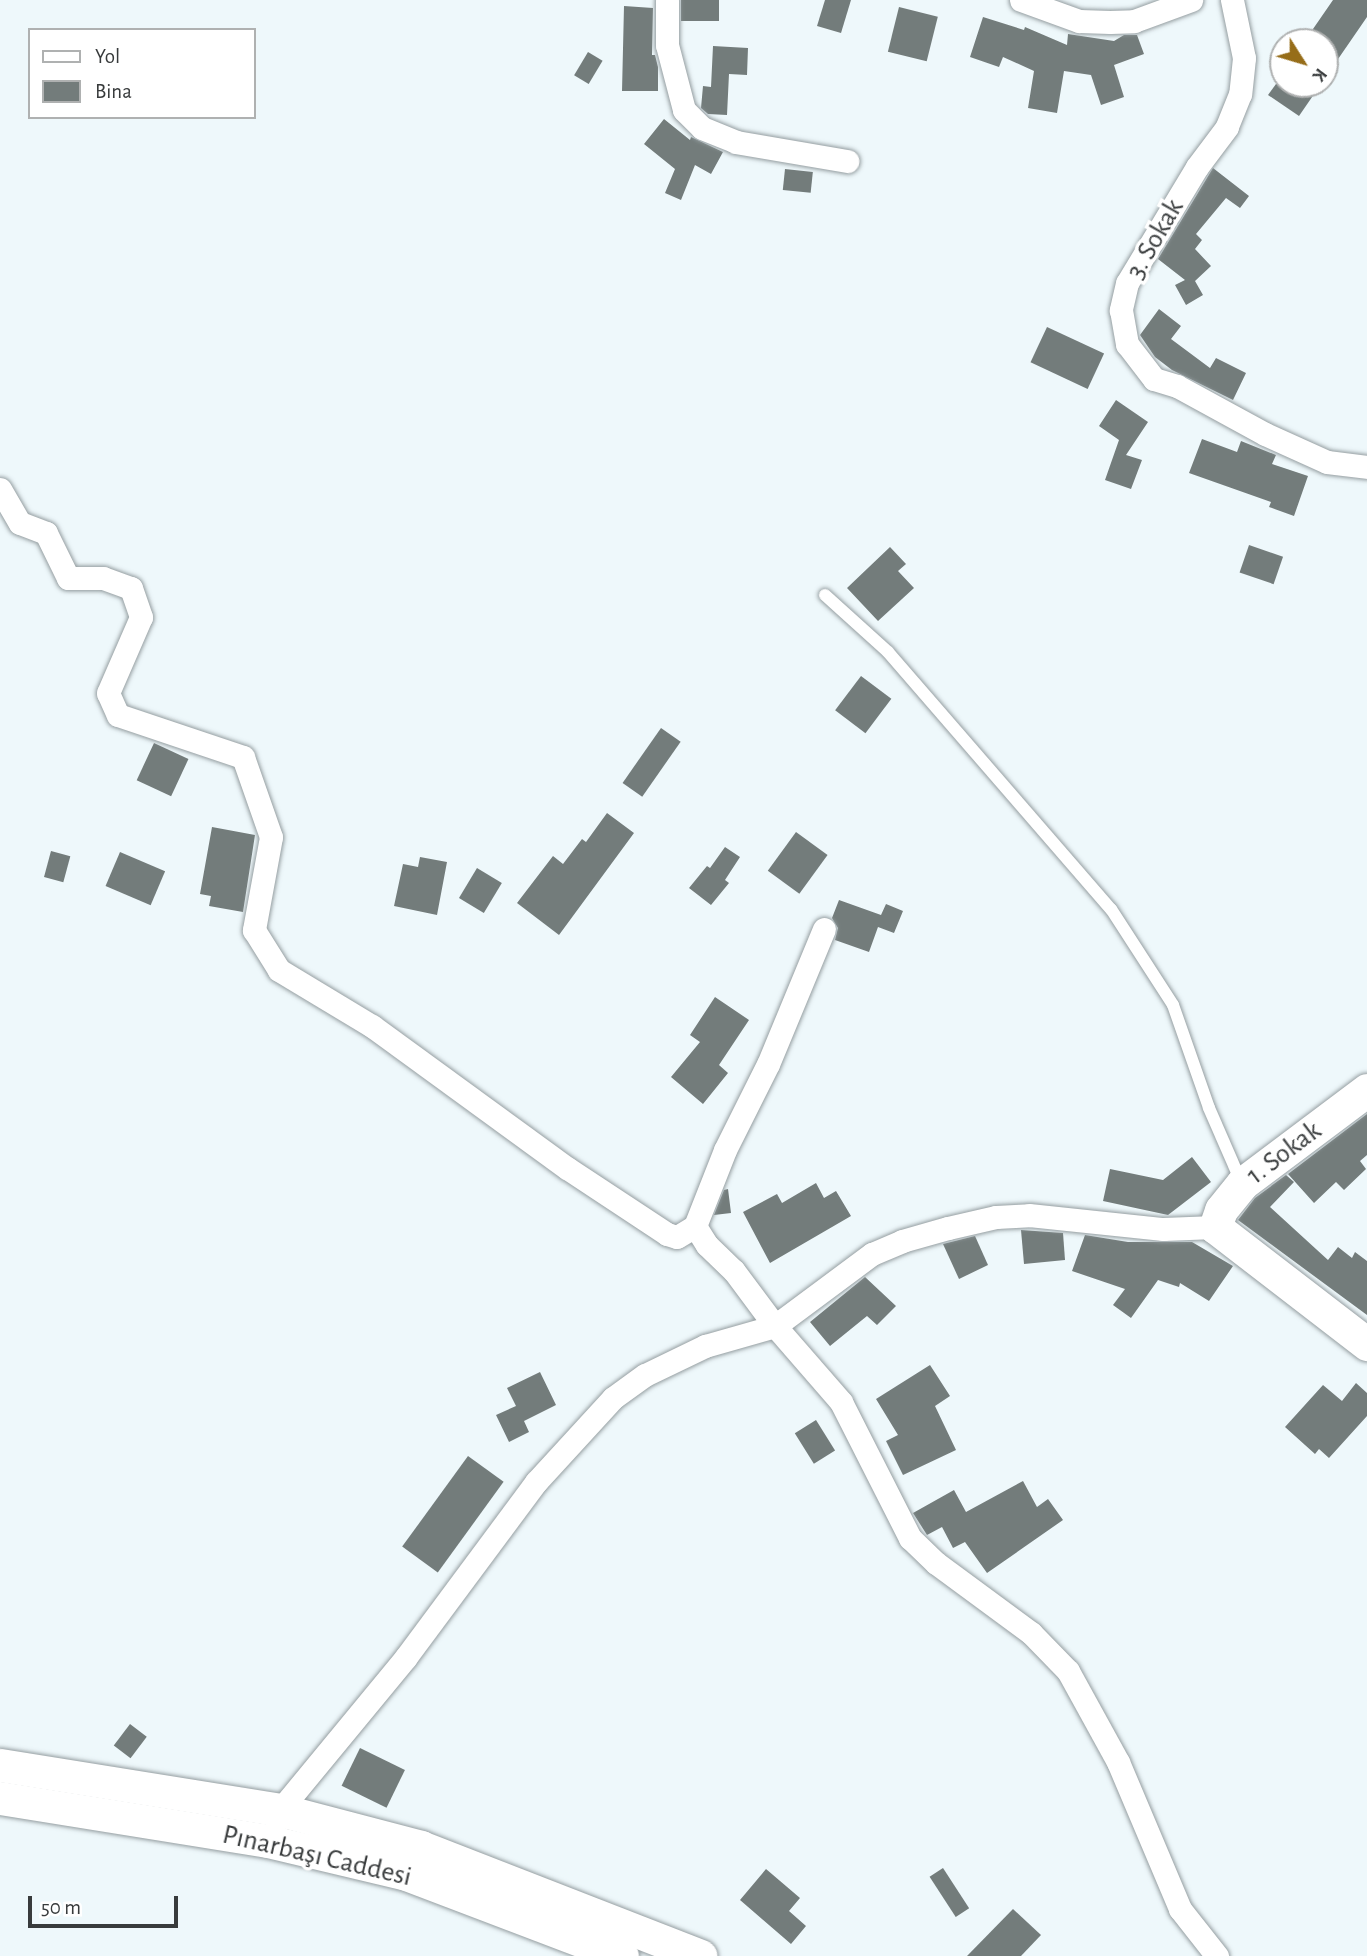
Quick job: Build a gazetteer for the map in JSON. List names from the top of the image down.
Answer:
{
  "streets": {
    "street": ["3. Sokak", "1. Sokak", "Pınarbaşı Caddesi"]
  },
  "legend": ["Yol", "Bina"],
  "scale_bar": "50 m",
  "north": "bottom right"
}
